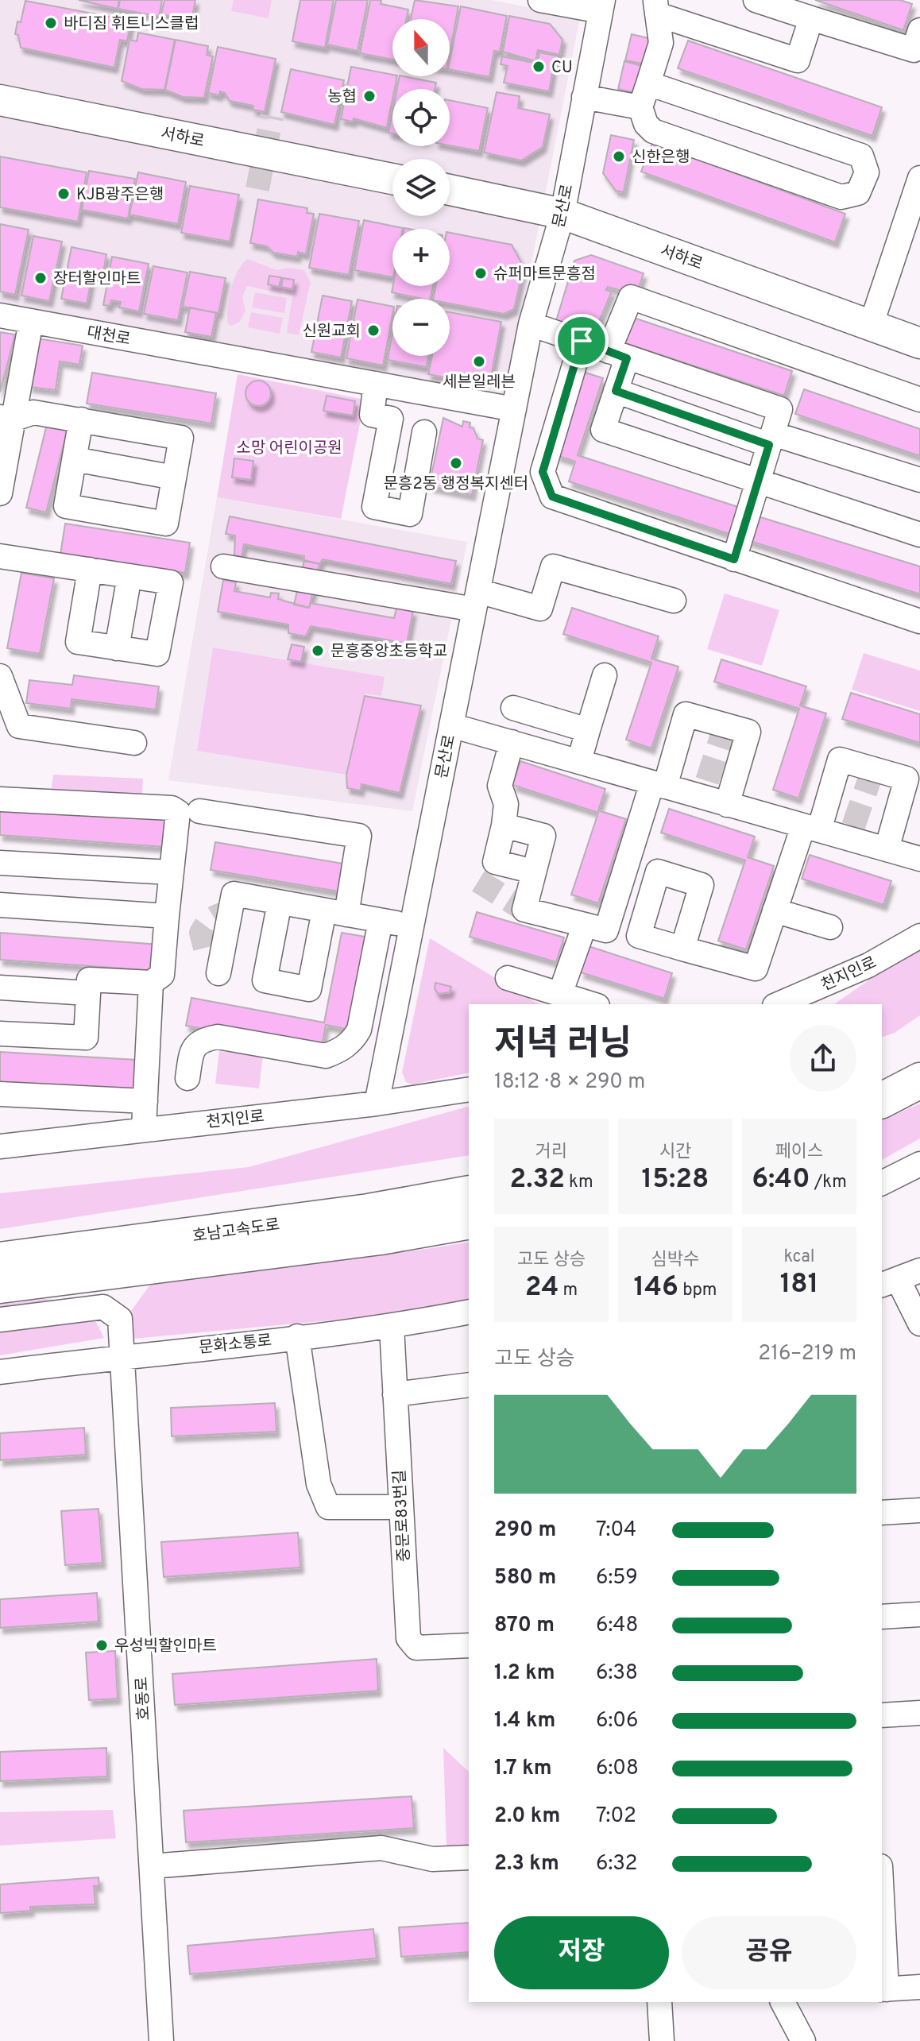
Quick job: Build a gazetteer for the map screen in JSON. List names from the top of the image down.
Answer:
{
  "streets": {
    "highway": ["호남고속도로"],
    "main road": ["서하로"],
    "street": [
      "문산로",
      "대천로",
      "천지인로",
      "문화소통로",
      "중문로83번길",
      "호동로"
    ]
  },
  "crossings": [
    ["서하로", "문산로"],
    ["문산로", "천지인로"],
    ["문화소통로", "중문로83번길"],
    ["문화소통로", "호동로"]
  ],
  "parks": ["소망 어린이공원"],
  "places": [
    "바디짐 휘트니스클럽",
    "CU",
    "농협",
    "신한은행",
    "KJB광주은행",
    "슈퍼마트문흥점",
    "장터할인마트",
    "신원교회",
    "세븐일레븐",
    "문흥2동 행정복지센터",
    "문흥중앙초등학교",
    "우성빅할인마트"
  ],
  "north": "top",
  "page": {
    "map_buttons": ["+", "−"],
    "heading": ["저녁 러닝", "18:12 · 8 × 290 m"],
    "stats": [
      ["거리", "2.32 km"],
      ["시간", "15:28"],
      ["페이스", "6:40 /km"],
      ["고도 상승", "24 m"],
      ["심박수", "146 bpm"],
      ["kcal", "181"]
    ],
    "chart": ["고도 상승", "216–219 m"],
    "list": [
      {
        "name": "290 m",
        "note": "7:04"
      },
      {
        "name": "580 m",
        "note": "6:59"
      },
      {
        "name": "870 m",
        "note": "6:48"
      },
      {
        "name": "1.2 km",
        "note": "6:38"
      },
      {
        "name": "1.4 km",
        "note": "6:06"
      },
      {
        "name": "1.7 km",
        "note": "6:08"
      },
      {
        "name": "2.0 km",
        "note": "7:02"
      },
      {
        "name": "2.3 km",
        "note": "6:32"
      }
    ],
    "buttons": ["저장", "공유"]
  }
}
